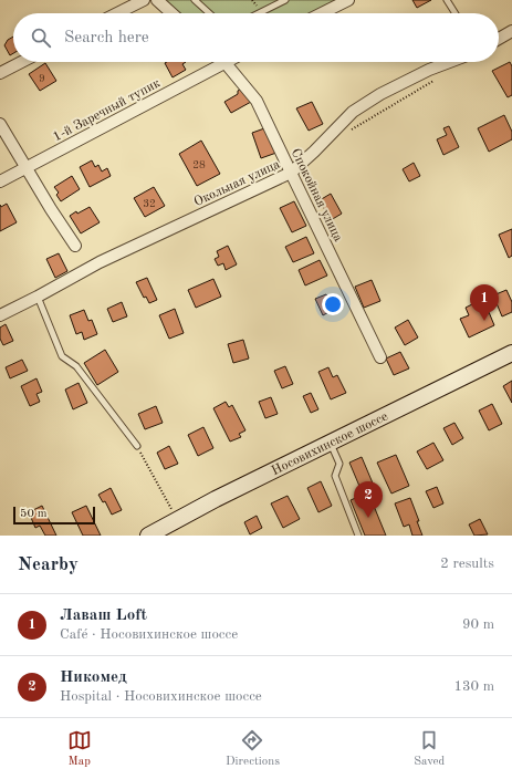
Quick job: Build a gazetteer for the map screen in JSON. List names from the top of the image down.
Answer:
{
  "streets": {
    "main road": ["Носовихинское шоссе"],
    "street": ["1-й Заречный тупик", "Окольная улица", "Спокойная улица"]
  },
  "crossings": [
    ["1-й Заречный тупик", "Спокойная улица"],
    ["Окольная улица", "Спокойная улица"]
  ],
  "house_numbers": ["9", "28", "32"],
  "scale_bar": "50 m",
  "page": {
    "search": "Search here",
    "pins": ["1", "2"],
    "scale": "50 m",
    "heading": ["Nearby", "2 results"],
    "list": [
      {
        "mark": "1",
        "name": "Лаваш Loft",
        "note": "Café · Носовихинское шоссе",
        "value": "90 m"
      },
      {
        "mark": "2",
        "name": "Никомед",
        "note": "Hospital · Носовихинское шоссе",
        "value": "130 m"
      }
    ],
    "nav": ["Map", "Directions", "Saved"]
  }
}
